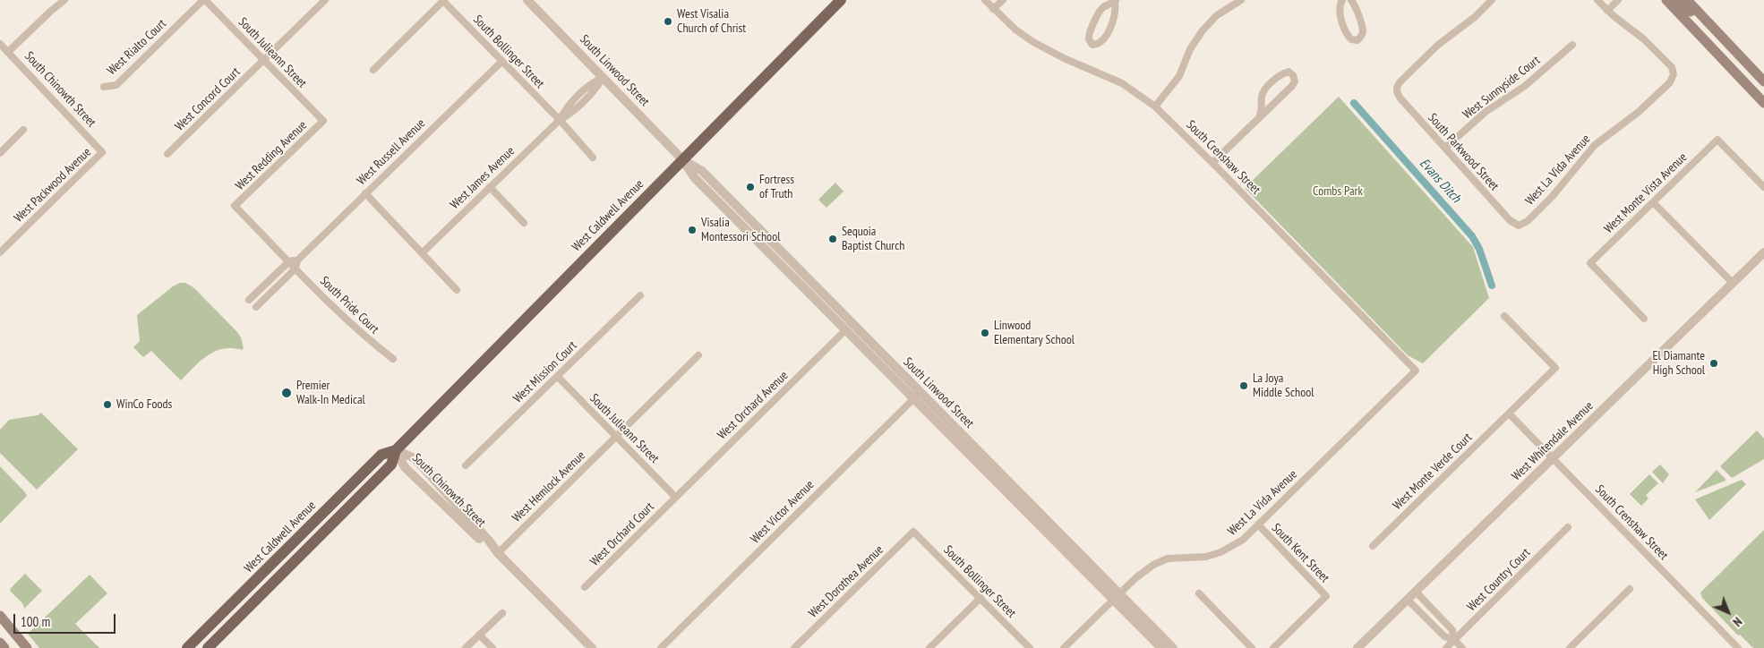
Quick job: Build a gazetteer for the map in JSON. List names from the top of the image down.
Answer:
{
  "streets": {
    "main road": ["West Caldwell Avenue"],
    "street": [
      "West Rialto Court",
      "South Bollinger Street",
      "South Julieann Street",
      "South Linwood Street",
      "West Sunnyside Court",
      "South Chinowth Street",
      "West Concord Court",
      "West Russell Avenue",
      "South Parkwood Street",
      "West Redding Avenue",
      "South Crenshaw Street",
      "West La Vida Avenue",
      "West James Avenue",
      "West Packwood Avenue",
      "West Monte Vista Avenue",
      "South Pride Court",
      "West Mission Court",
      "West Orchard Avenue",
      "West Whitendale Avenue",
      "West Monte Verde Court",
      "West Hemlock Avenue",
      "West Victor Avenue",
      "West Orchard Court",
      "South Kent Street",
      "West Country Court",
      "West Dorothea Avenue"
    ]
  },
  "crossings": [
    ["West Rialto Court", "South Julieann Street"],
    ["South Bollinger Street", "West Russell Avenue"],
    ["South Bollinger Street", "West James Avenue"],
    ["South Bollinger Street", "West Dorothea Avenue"],
    ["South Julieann Street", "West Concord Court"],
    ["South Julieann Street", "West Redding Avenue"],
    ["South Julieann Street", "West Mission Court"],
    ["South Julieann Street", "West Orchard Avenue"],
    ["South Julieann Street", "West Hemlock Avenue"],
    ["South Julieann Street", "West Orchard Court"],
    ["South Linwood Street", "West La Vida Avenue"],
    ["South Linwood Street", "West James Avenue"],
    ["South Linwood Street", "West Caldwell Avenue"],
    ["South Linwood Street", "West Orchard Avenue"],
    ["South Linwood Street", "West Victor Avenue"],
    ["West Sunnyside Court", "South Parkwood Street"],
    ["South Chinowth Street", "West Packwood Avenue"],
    ["South Chinowth Street", "West Caldwell Avenue"],
    ["South Chinowth Street", "West Hemlock Avenue"],
    ["West Russell Avenue", "South Pride Court"],
    ["South Parkwood Street", "West La Vida Avenue"],
    ["West Redding Avenue", "South Pride Court"],
    ["South Crenshaw Street", "West La Vida Avenue"],
    ["South Crenshaw Street", "West Whitendale Avenue"],
    ["South Crenshaw Street", "West Monte Verde Court"],
    ["West La Vida Avenue", "South Kent Street"],
    ["West Orchard Avenue", "West Orchard Court"]
  ],
  "water": ["Evans Ditch"],
  "parks": ["Combs Park"],
  "places": [
    "West Visalia Church of Christ",
    "Fortress of Truth",
    "Visalia Montessori School",
    "Sequoia Baptist Church",
    "Linwood Elementary School",
    "El Diamante High School",
    "La Joya Middle School",
    "Premier Walk-In Medical",
    "WinCo Foods"
  ],
  "scale_bar": "100 m",
  "north": "bottom right"
}
